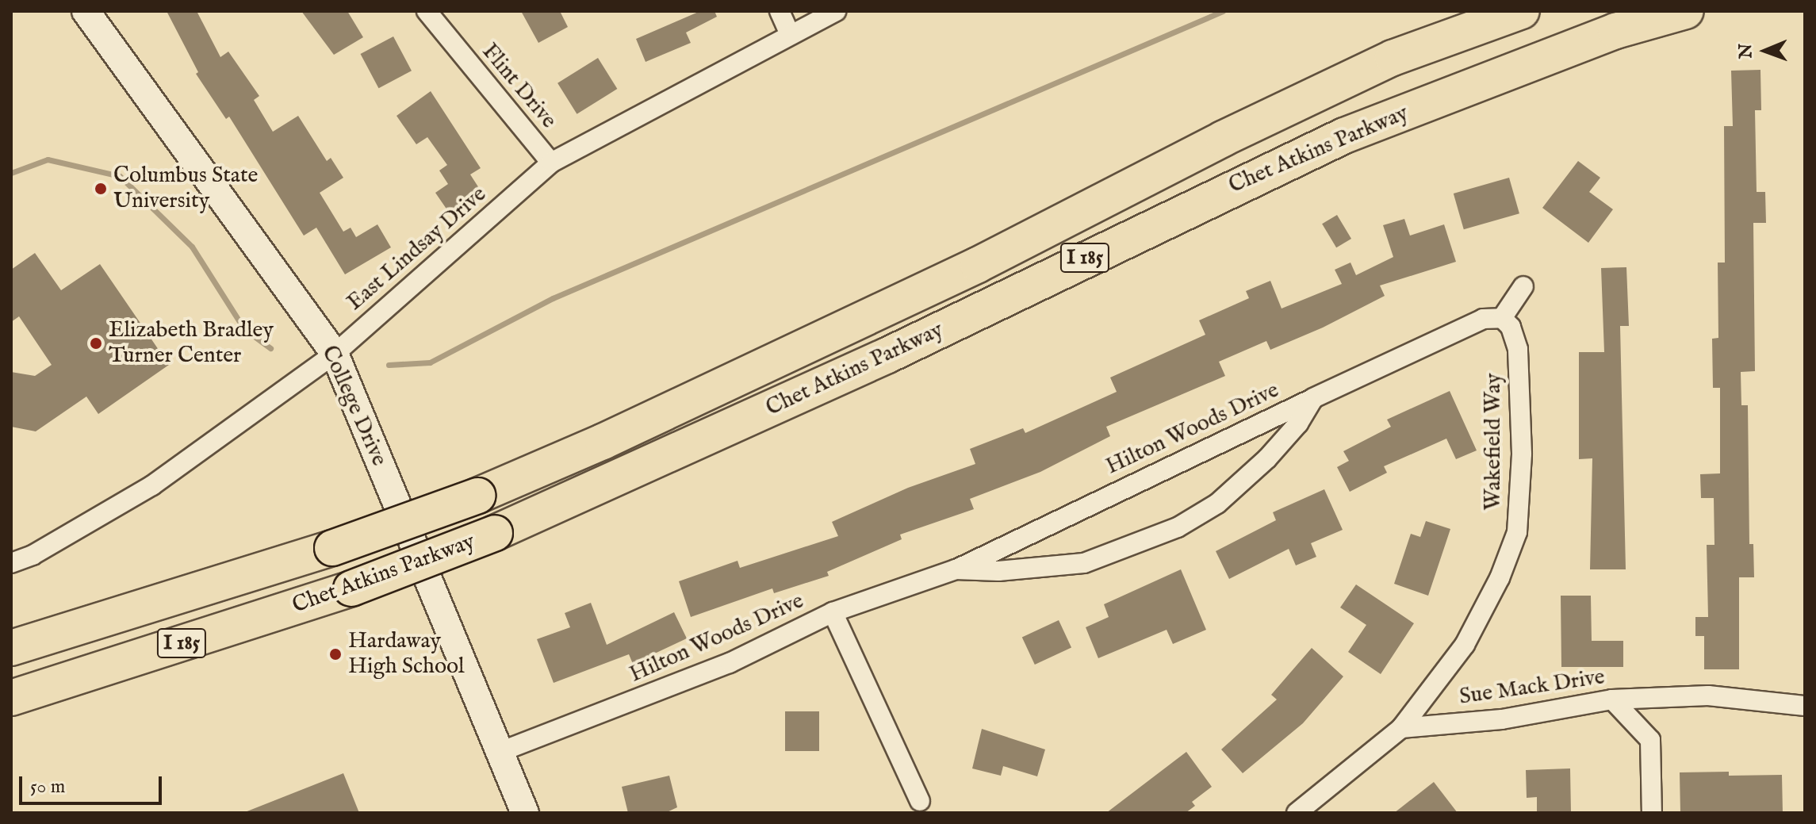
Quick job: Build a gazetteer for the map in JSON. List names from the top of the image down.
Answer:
{
  "streets": {
    "highway": ["Chet Atkins Parkway", "I 185"],
    "street": [
      "Flint Drive",
      "East Lindsay Drive",
      "College Drive",
      "Hilton Woods Drive",
      "Wakefield Way",
      "Sue Mack Drive"
    ]
  },
  "crossings": [
    ["Flint Drive", "East Lindsay Drive"],
    ["East Lindsay Drive", "College Drive"],
    ["College Drive", "Hilton Woods Drive"],
    ["Hilton Woods Drive", "Wakefield Way"],
    ["Wakefield Way", "Sue Mack Drive"]
  ],
  "places": ["Columbus State University", "Elizabeth Bradley Turner Center", "Hardaway High School"],
  "scale_bar": "50 m",
  "north": "left"
}
